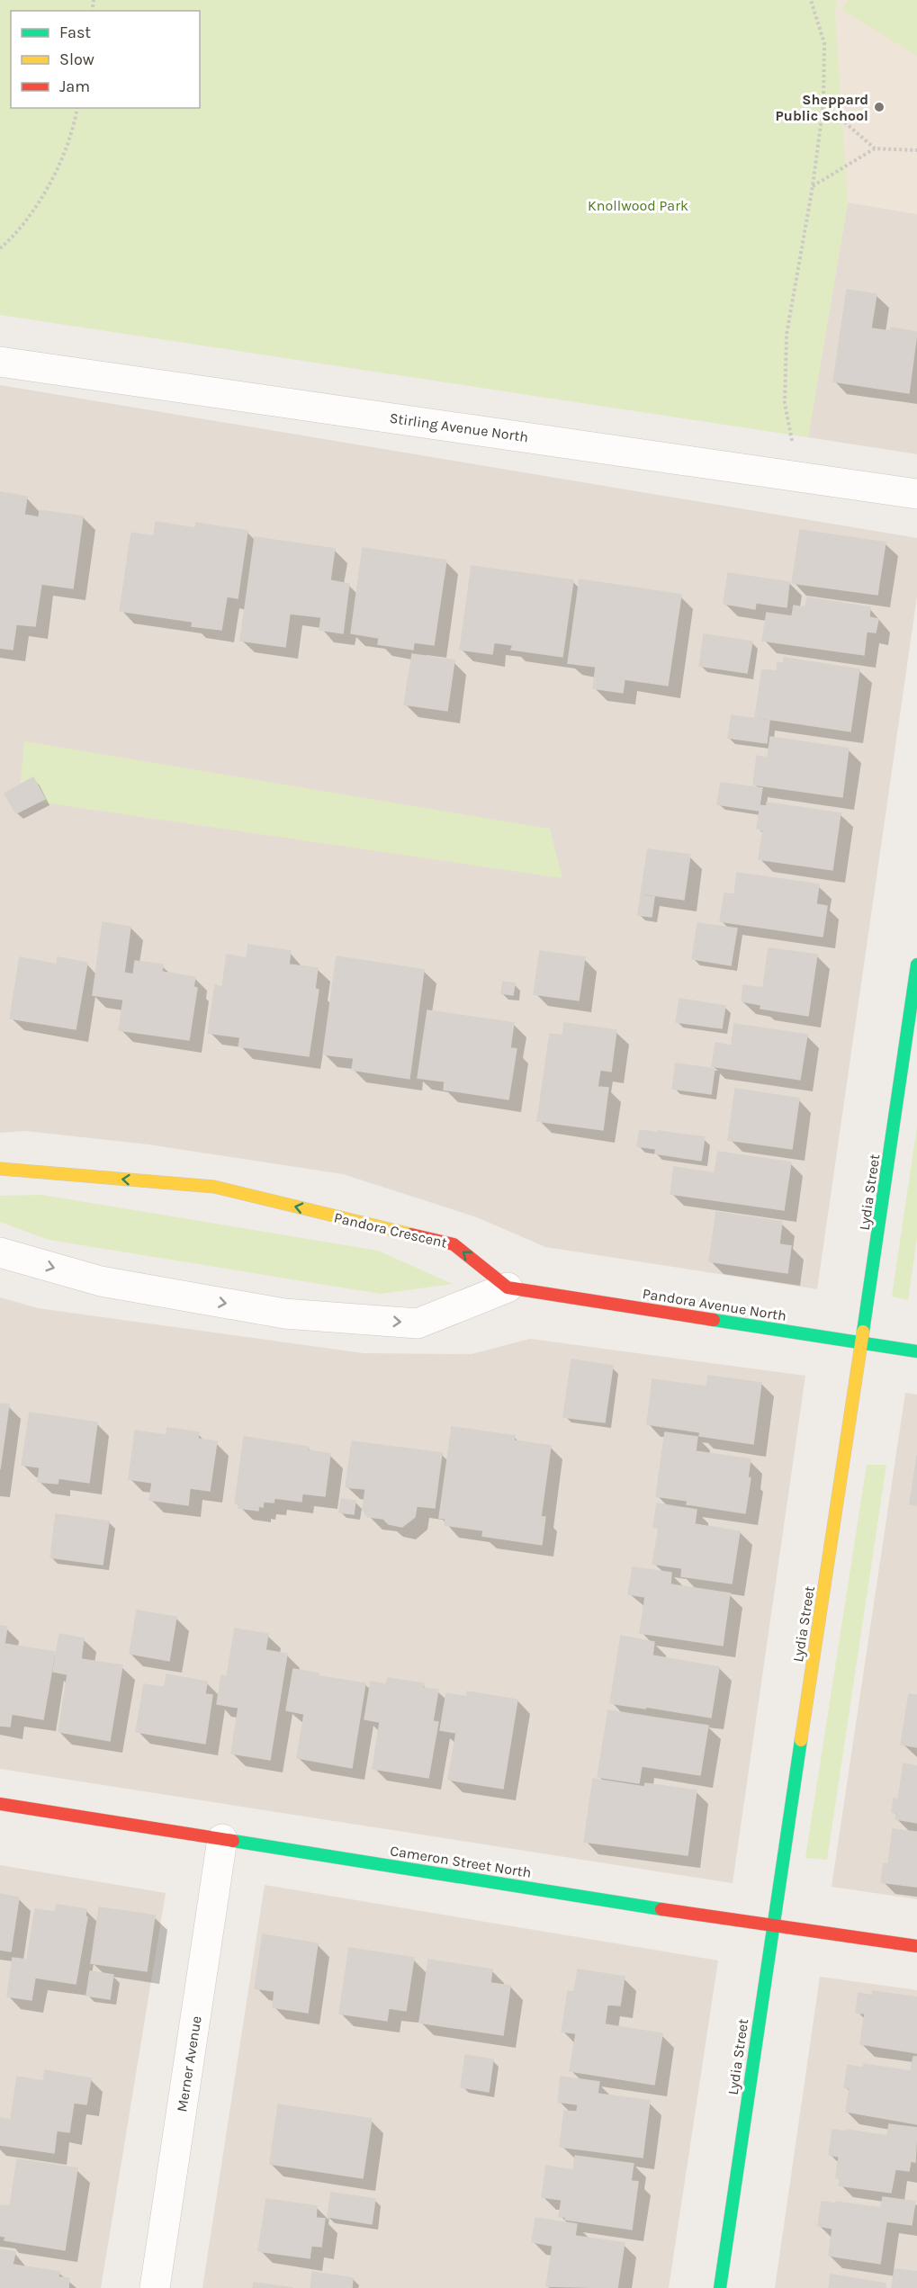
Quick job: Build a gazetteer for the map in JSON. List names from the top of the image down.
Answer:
{
  "streets": {
    "street": [
      "Stirling Avenue North",
      "Lydia Street",
      "Pandora Crescent",
      "Pandora Avenue North",
      "Cameron Street North",
      "Merner Avenue"
    ]
  },
  "crossings": [
    ["Lydia Street", "Pandora Avenue North"],
    ["Lydia Street", "Cameron Street North"],
    ["Pandora Crescent", "Pandora Avenue North"],
    ["Cameron Street North", "Merner Avenue"]
  ],
  "parks": ["Knollwood Park"],
  "places": ["Sheppard Public School"],
  "legend": ["Fast", "Slow", "Jam"]
}
